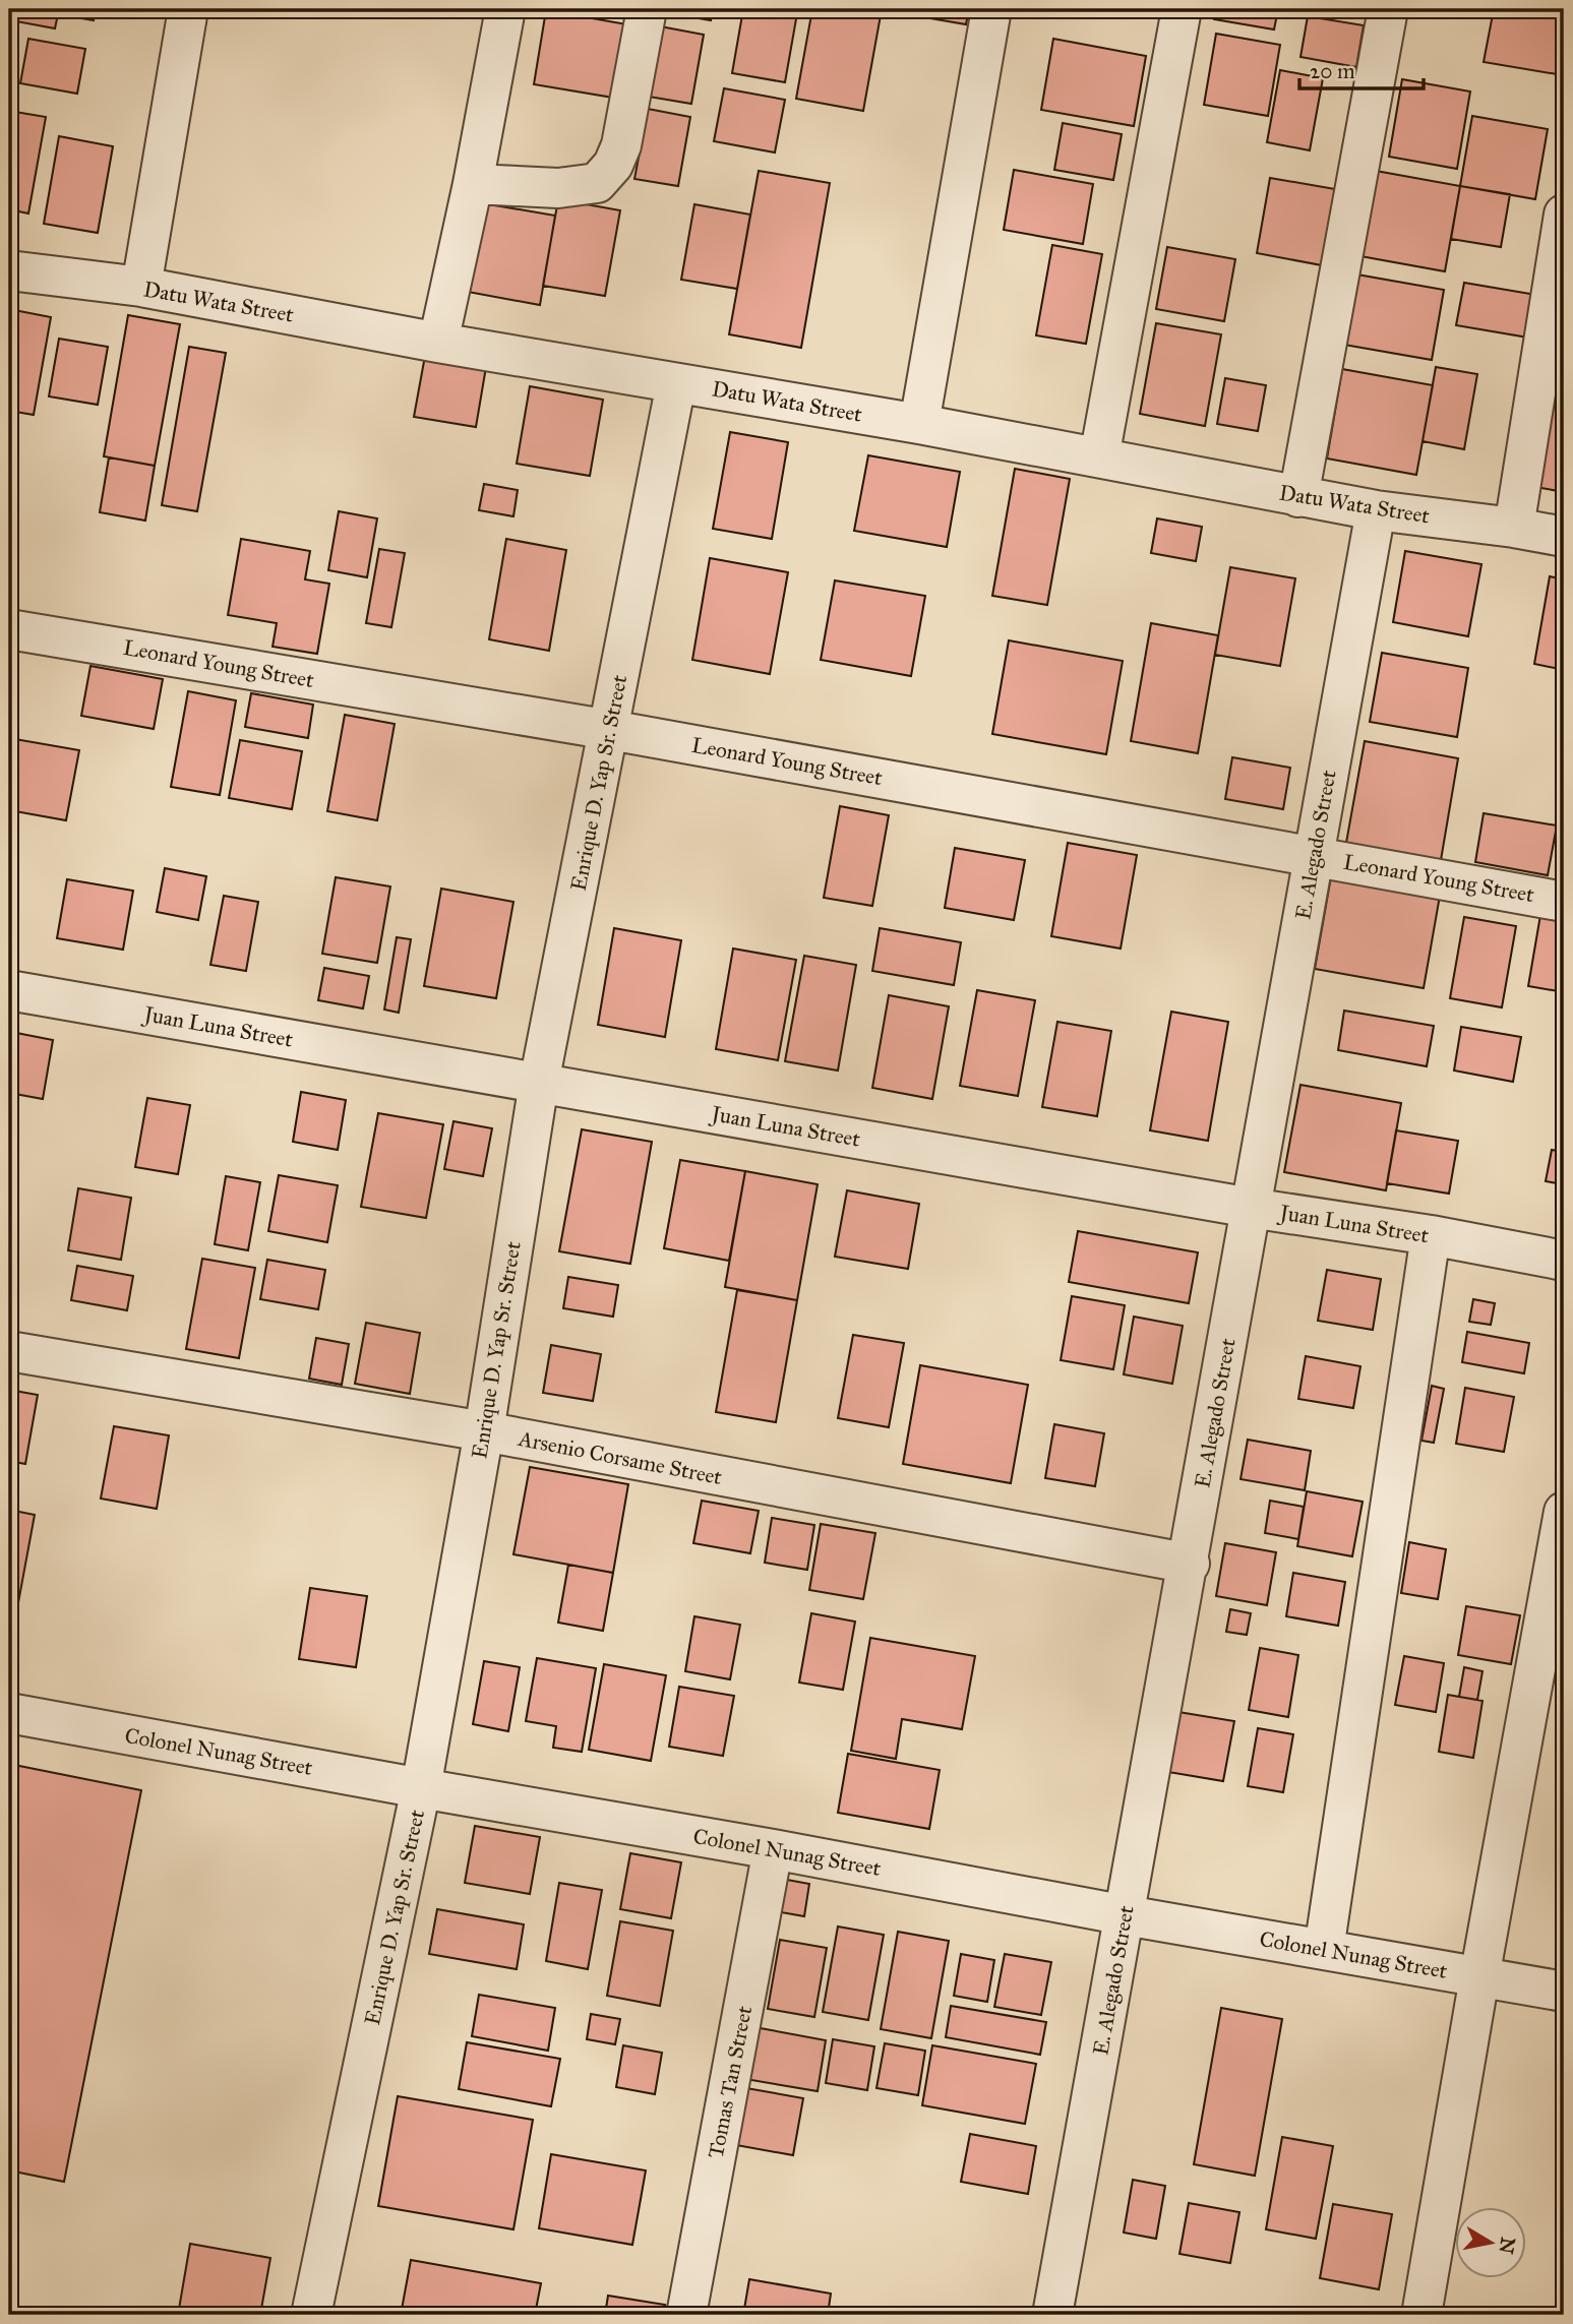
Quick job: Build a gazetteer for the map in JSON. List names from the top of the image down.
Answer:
{
  "streets": {
    "street": [
      "Datu Wata Street",
      "Leonard Young Street",
      "Enrique D. Yap Sr. Street",
      "E. Alegado Street",
      "Juan Luna Street",
      "Arsenio Corsame Street",
      "Colonel Nunag Street",
      "Tomas Tan Street"
    ]
  },
  "crossings": [
    ["Datu Wata Street", "Enrique D. Yap Sr. Street"],
    ["Datu Wata Street", "E. Alegado Street"],
    ["Leonard Young Street", "Enrique D. Yap Sr. Street"],
    ["Leonard Young Street", "E. Alegado Street"],
    ["Enrique D. Yap Sr. Street", "Juan Luna Street"],
    ["Enrique D. Yap Sr. Street", "Arsenio Corsame Street"],
    ["Enrique D. Yap Sr. Street", "Colonel Nunag Street"],
    ["E. Alegado Street", "Juan Luna Street"],
    ["E. Alegado Street", "Arsenio Corsame Street"],
    ["E. Alegado Street", "Colonel Nunag Street"],
    ["Colonel Nunag Street", "Tomas Tan Street"]
  ],
  "scale_bar": "20 m",
  "north": "right"
}
